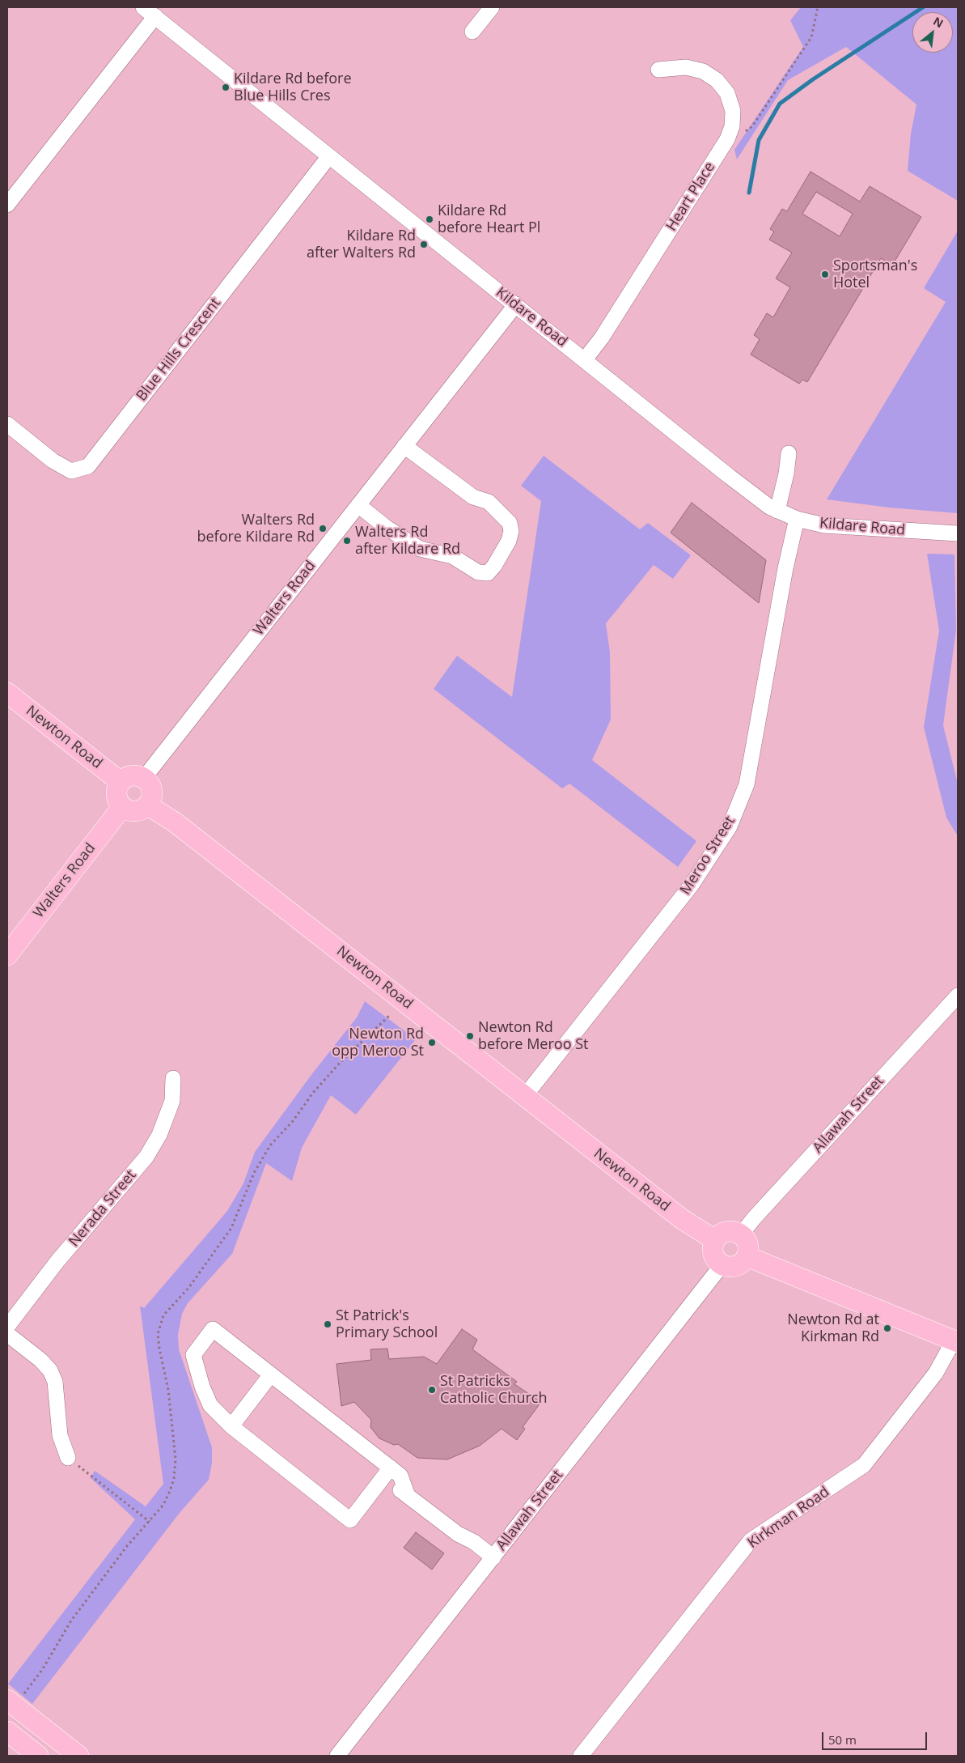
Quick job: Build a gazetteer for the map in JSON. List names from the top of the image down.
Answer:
{
  "streets": {
    "main road": ["Walters Road", "Newton Road"],
    "street": [
      "Heart Place",
      "Kildare Road",
      "Blue Hills Crescent",
      "Meroo Street",
      "Allawah Street",
      "Nerada Street",
      "Kirkman Road"
    ]
  },
  "crossings": [
    ["Heart Place", "Kildare Road"],
    ["Kildare Road", "Blue Hills Crescent"],
    ["Kildare Road", "Walters Road"],
    ["Kildare Road", "Meroo Street"],
    ["Walters Road", "Newton Road"],
    ["Newton Road", "Meroo Street"],
    ["Newton Road", "Allawah Street"]
  ],
  "places": [
    "Kildare Rd before Blue Hills Cres",
    "Kildare Rd before Heart Pl",
    "Kildare Rd after Walters Rd",
    "Sportsman's Hotel",
    "Walters Rd before Kildare Rd",
    "Walters Rd after Kildare Rd",
    "Newton Rd before Meroo St",
    "Newton Rd opp Meroo St",
    "St Patrick's Primary School",
    "Newton Rd at Kirkman Rd",
    "St Patricks Catholic Church"
  ],
  "scale_bar": "50 m",
  "north": "top right"
}
